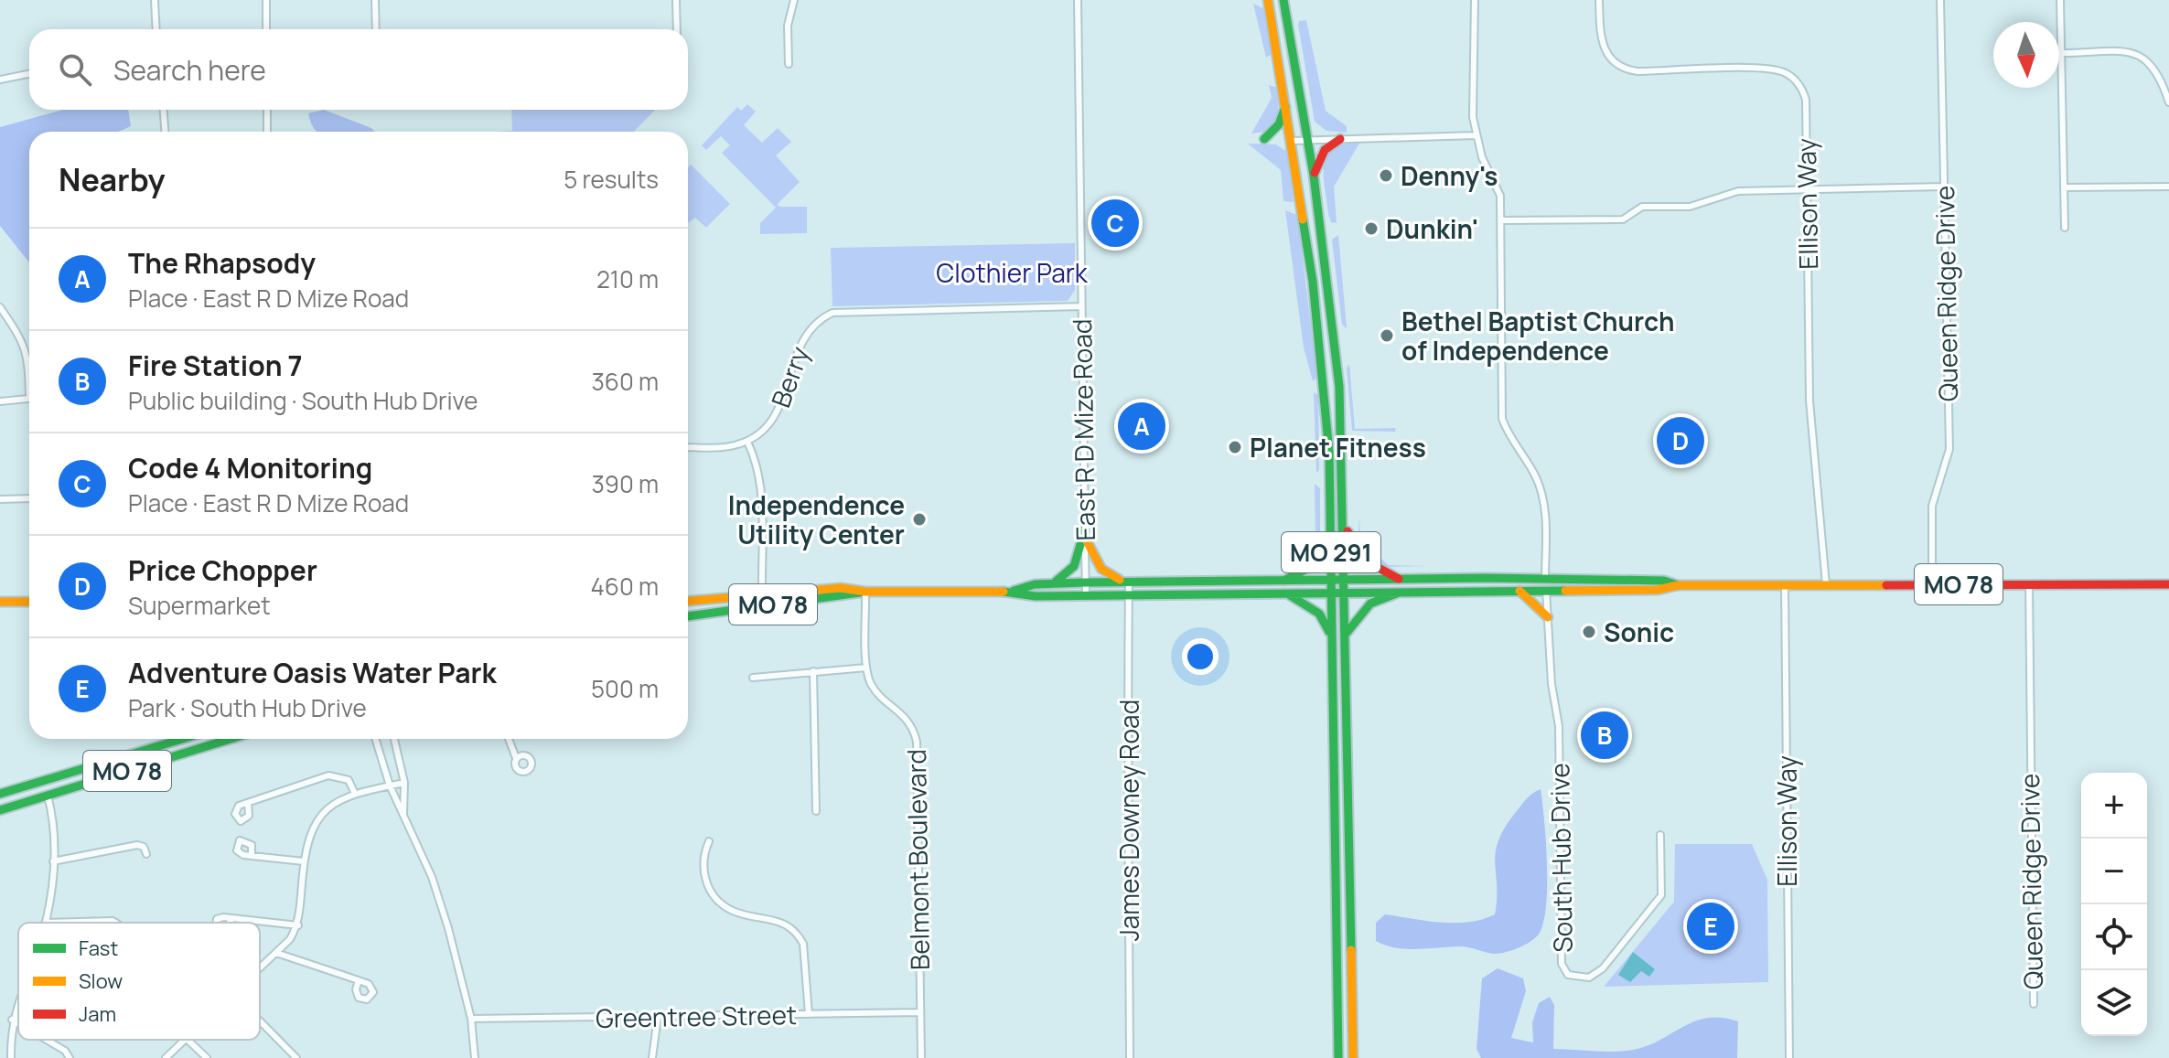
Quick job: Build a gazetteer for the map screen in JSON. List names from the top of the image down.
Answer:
{
  "streets": {
    "main road": ["MO 291", "MO 78"],
    "street": [
      "Ellison Way",
      "Queen Ridge Drive",
      "Berry",
      "East R D Mize Road",
      "James Downey Road",
      "South Hub Drive",
      "Belmont Boulevard",
      "Greentree Street"
    ]
  },
  "crossings": [
    ["Ellison Way", "MO 78"],
    ["Queen Ridge Drive", "MO 78"],
    ["Berry", "East R D Mize Road"],
    ["East R D Mize Road", "MO 78"],
    ["MO 291", "MO 78"],
    ["MO 78", "James Downey Road"],
    ["MO 78", "South Hub Drive"],
    ["Belmont Boulevard", "Greentree Street"]
  ],
  "parks": ["Clothier Park"],
  "places": [
    "Denny's",
    "Dunkin'",
    "Bethel Baptist Church of Independence",
    "Planet Fitness",
    "Independence Utility Center",
    "Sonic"
  ],
  "legend": ["Fast", "Slow", "Jam"],
  "north": "bottom",
  "page": {
    "search": "Search here",
    "heading": ["Nearby", "5 results"],
    "pins": [
      "C",
      "A",
      "D",
      "B",
      "E"
    ],
    "list": [
      {
        "mark": "A",
        "name": "The Rhapsody",
        "note": "Place · East R D Mize Road",
        "value": "210 m"
      },
      {
        "mark": "B",
        "name": "Fire Station 7",
        "note": "Public building · South Hub Drive",
        "value": "360 m"
      },
      {
        "mark": "C",
        "name": "Code 4 Monitoring",
        "note": "Place · East R D Mize Road",
        "value": "390 m"
      },
      {
        "mark": "D",
        "name": "Price Chopper",
        "note": "Supermarket",
        "value": "460 m"
      },
      {
        "mark": "E",
        "name": "Adventure Oasis Water Park",
        "note": "Park · South Hub Drive",
        "value": "500 m"
      }
    ],
    "map_buttons": ["+", "−"]
  }
}
